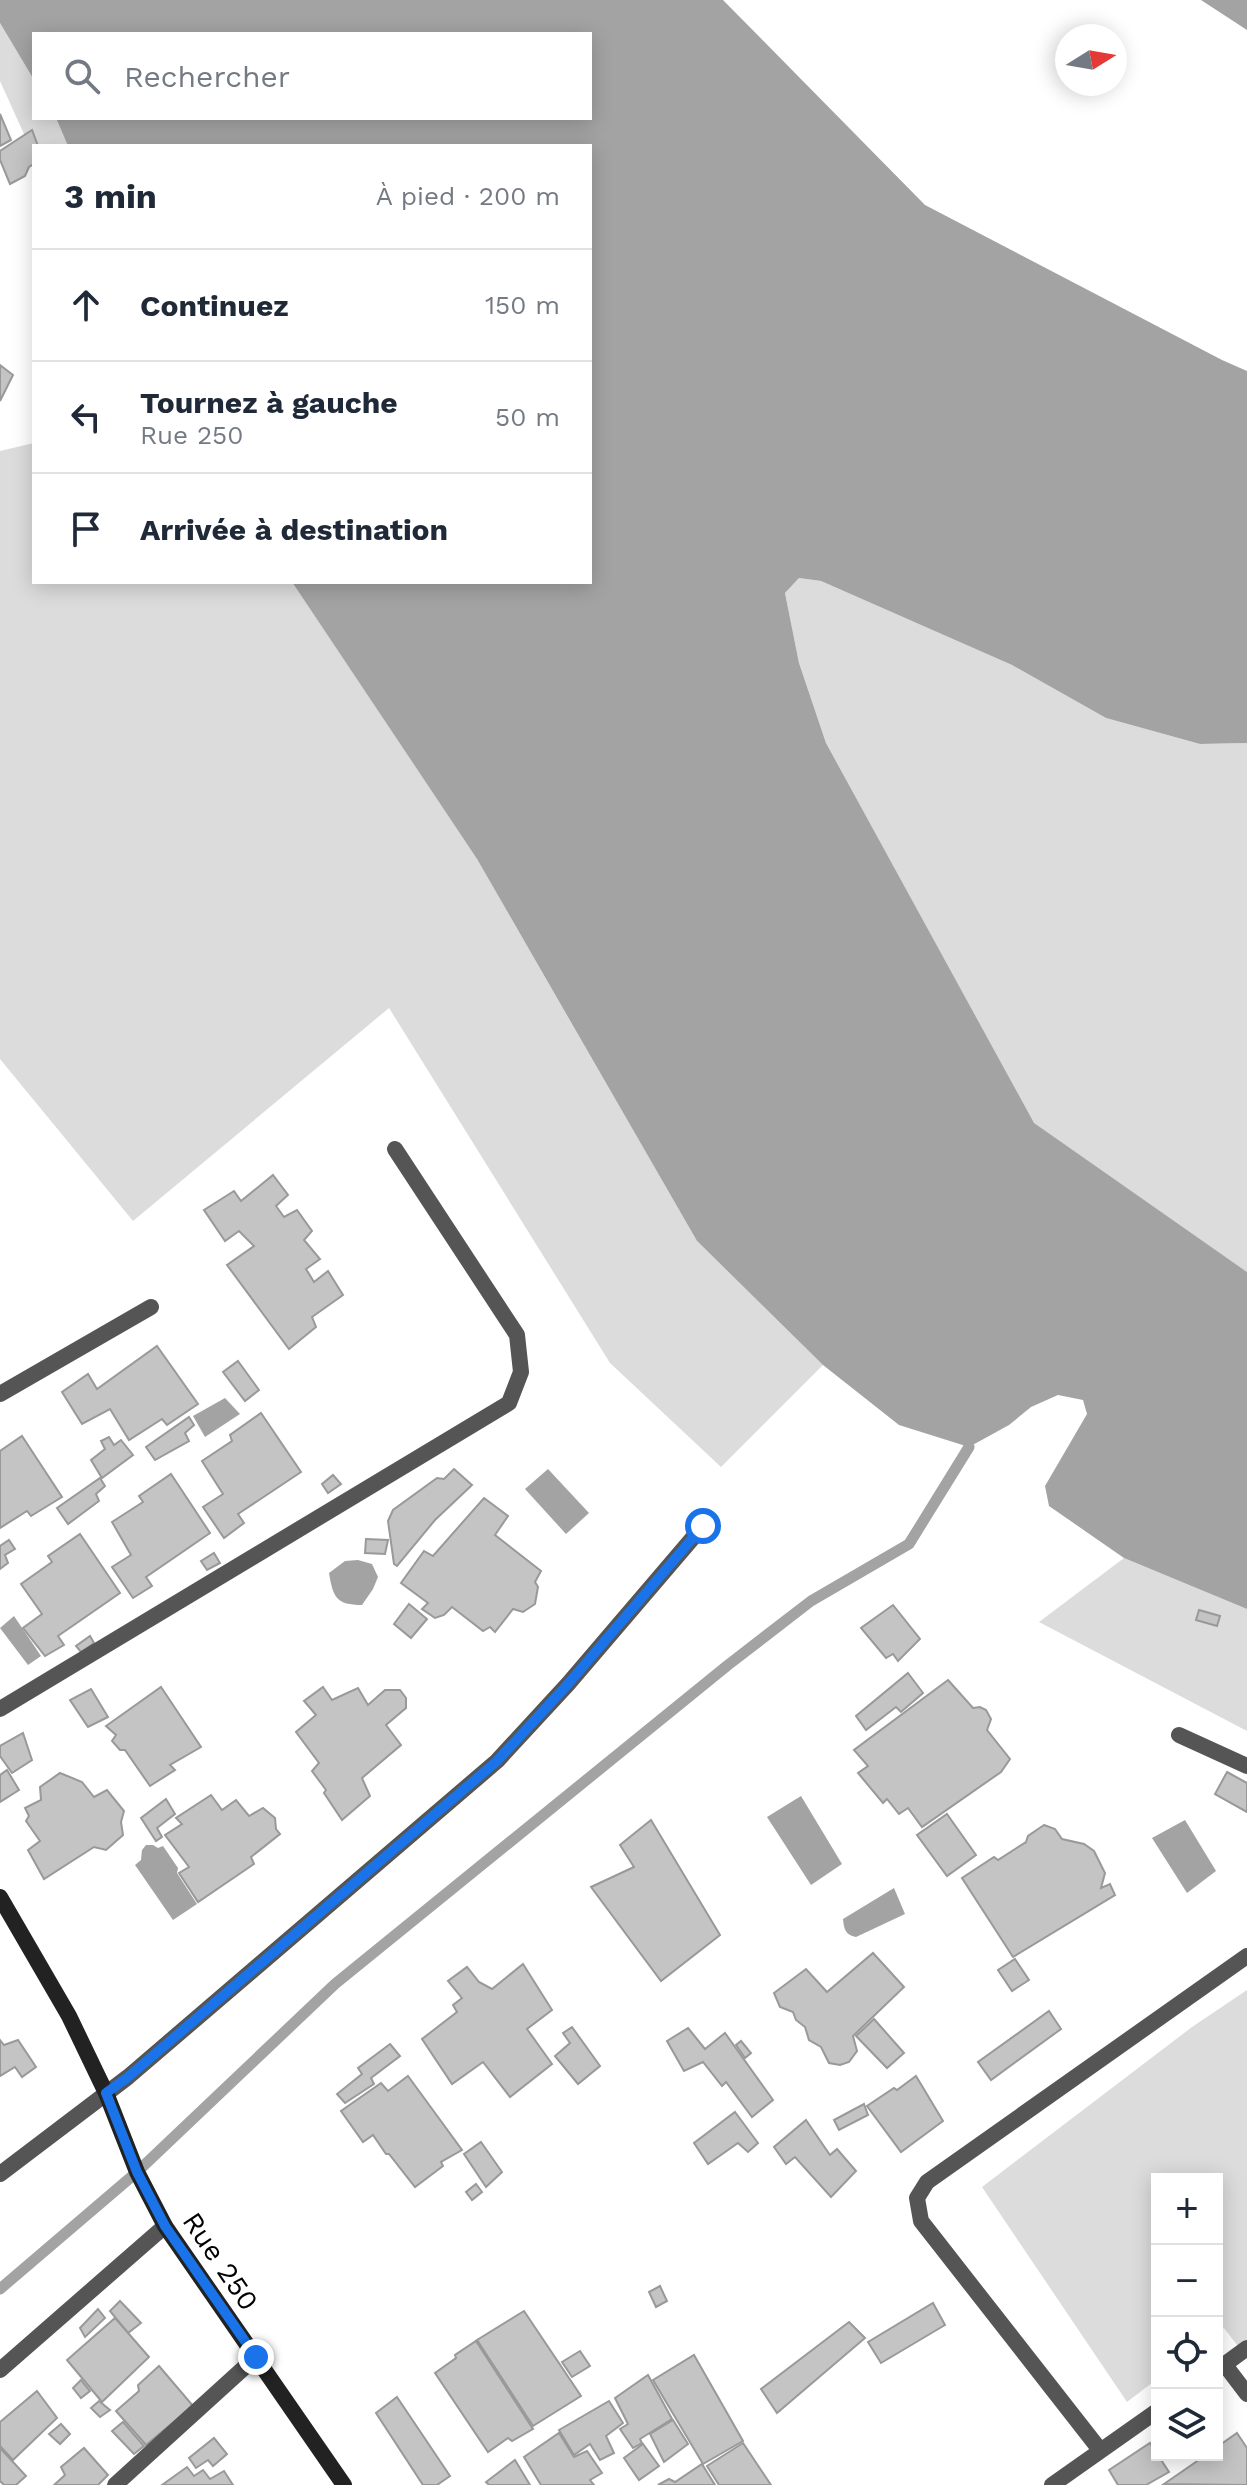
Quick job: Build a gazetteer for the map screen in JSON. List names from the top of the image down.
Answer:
{
  "streets": {
    "street": ["Rue 250"]
  },
  "north": "right",
  "page": {
    "search": "Rechercher",
    "heading": ["3 min", "À pied · 200 m"],
    "list": [
      ["Continuez", "150 m"],
      ["Tournez à gauche", "Rue 250", "50 m"],
      "Arrivée à destination"
    ],
    "map_buttons": ["+", "−"]
  }
}
